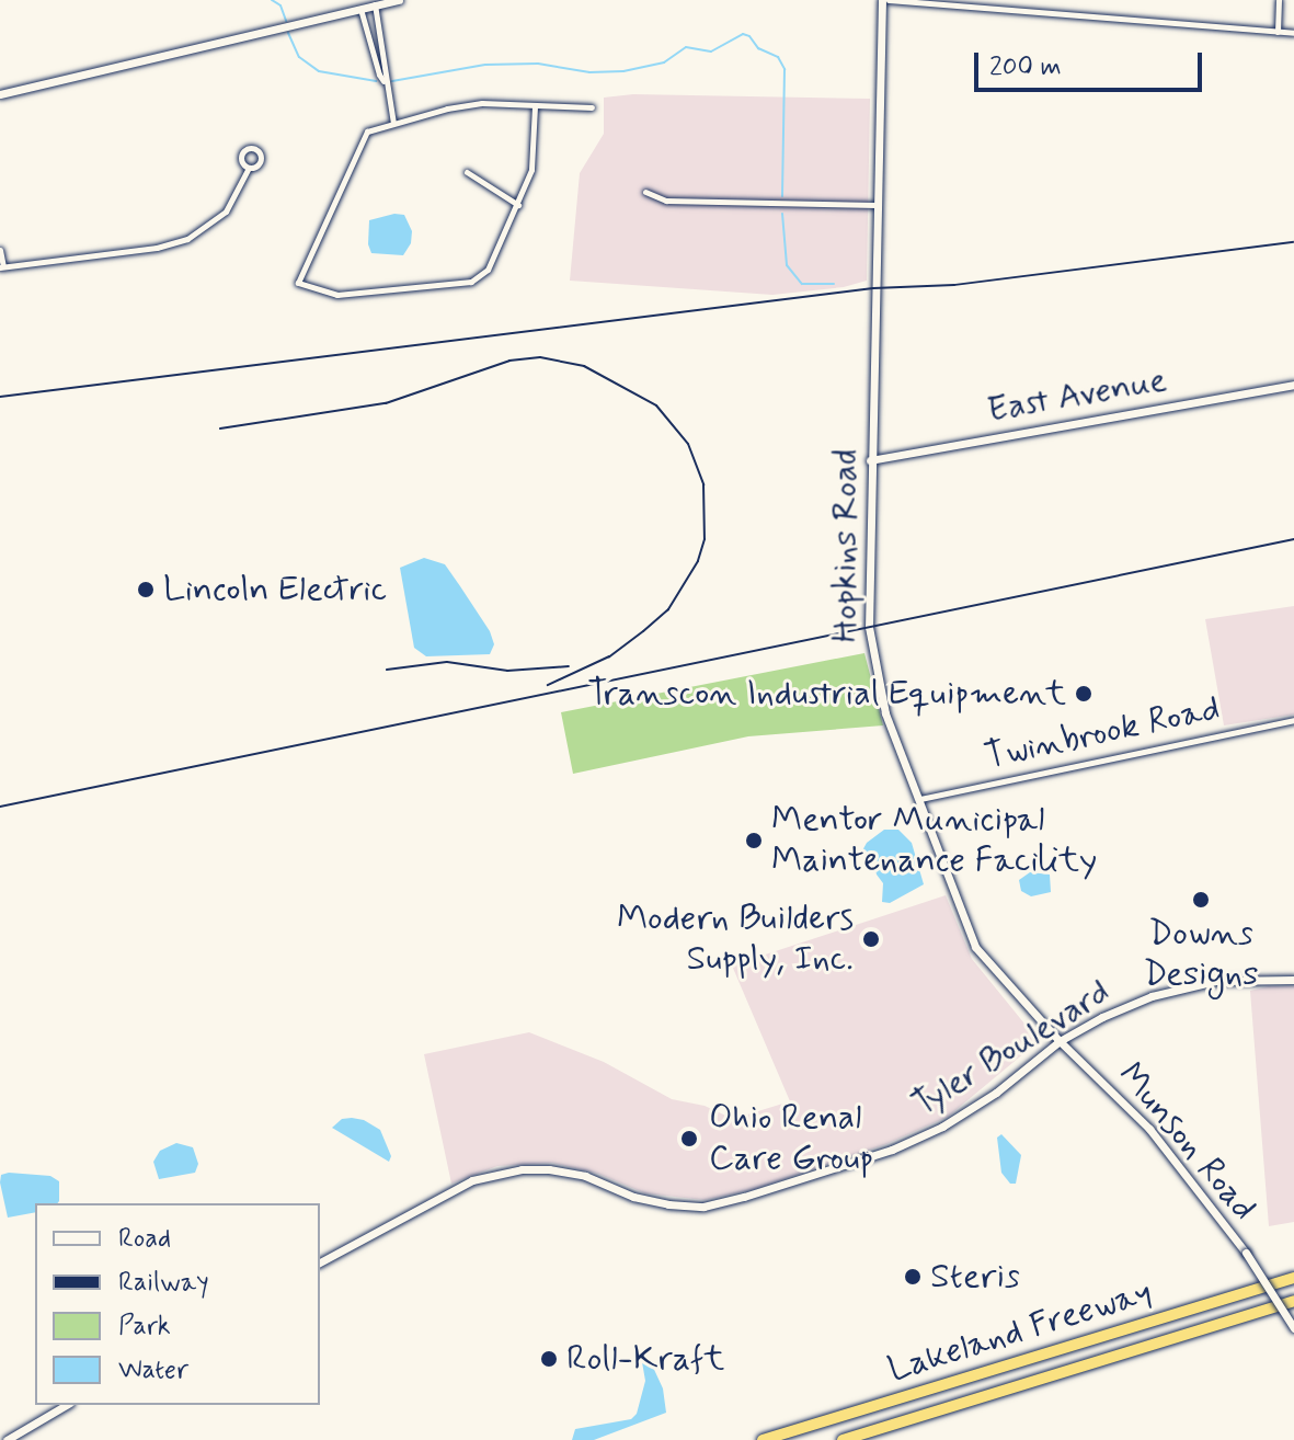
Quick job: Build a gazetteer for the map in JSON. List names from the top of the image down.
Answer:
{
  "streets": {
    "highway": ["Lakeland Freeway"],
    "street": [
      "East Avenue",
      "Hopkins Road",
      "Twinbrook Road",
      "Tyler Boulevard",
      "Munson Road"
    ]
  },
  "crossings": [
    ["East Avenue", "Hopkins Road"],
    ["Hopkins Road", "Twinbrook Road"],
    ["Hopkins Road", "Tyler Boulevard"],
    ["Hopkins Road", "Munson Road"],
    ["Tyler Boulevard", "Munson Road"]
  ],
  "places": [
    "Lincoln Electric",
    "Transcon Industrial Equipment",
    "Mentor Municipal Maintenance Facility",
    "Downs Designs",
    "Modern Builders Supply, Inc.",
    "Ohio Renal Care Group",
    "Steris",
    "Roll-Kraft"
  ],
  "legend": [
    "Road",
    "Railway",
    "Park",
    "Water"
  ],
  "scale_bar": "200 m"
}
